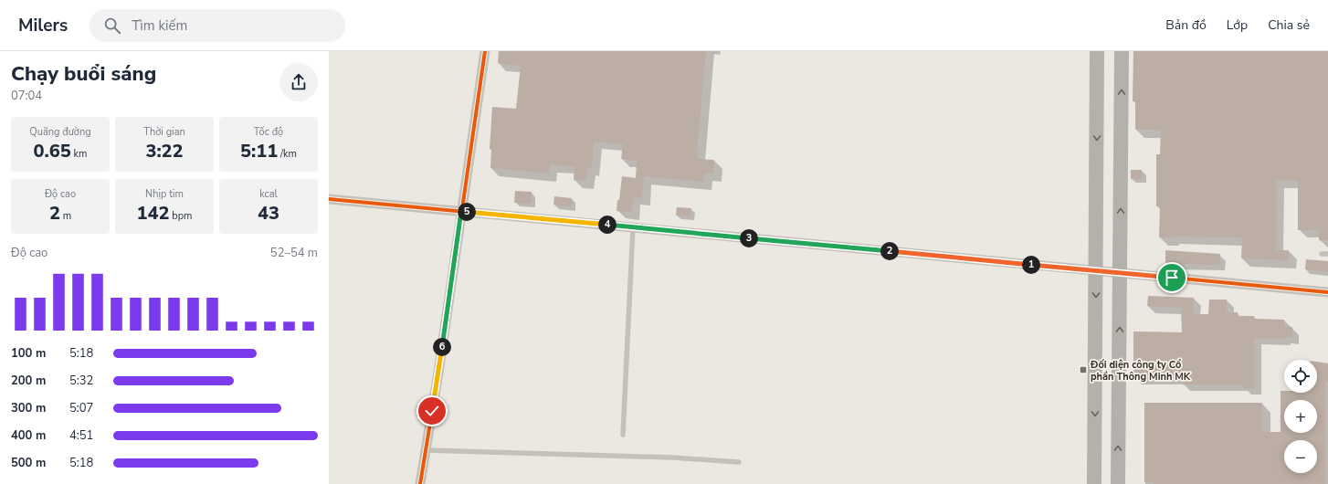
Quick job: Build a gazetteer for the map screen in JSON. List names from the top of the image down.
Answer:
{
  "places": {
    "transit": ["Đối diện công ty Cổ phần Thông Minh MK"]
  },
  "page": {
    "header": "Milers",
    "search": "Tìm kiếm",
    "nav": ["Bản đồ", "Lớp", "Chia sẻ"],
    "heading": ["Chạy buổi sáng", "07:04"],
    "stats": [
      ["Quãng đường", "0.65 km"],
      ["Thời gian", "3:22"],
      ["Tốc độ", "5:11 /km"],
      ["Độ cao", "2 m"],
      ["Nhịp tim", "142 bpm"],
      ["kcal", "43"]
    ],
    "pins": [
      "5",
      "4",
      "3",
      "2",
      "1",
      "6"
    ],
    "chart": ["Độ cao", "52–54 m"],
    "list": [
      {
        "name": "100 m",
        "note": "5:18"
      },
      {
        "name": "200 m",
        "note": "5:32"
      },
      {
        "name": "300 m",
        "note": "5:07"
      },
      {
        "name": "400 m",
        "note": "4:51"
      },
      {
        "name": "500 m",
        "note": "5:18"
      }
    ],
    "map_buttons": ["+", "−"]
  }
}
